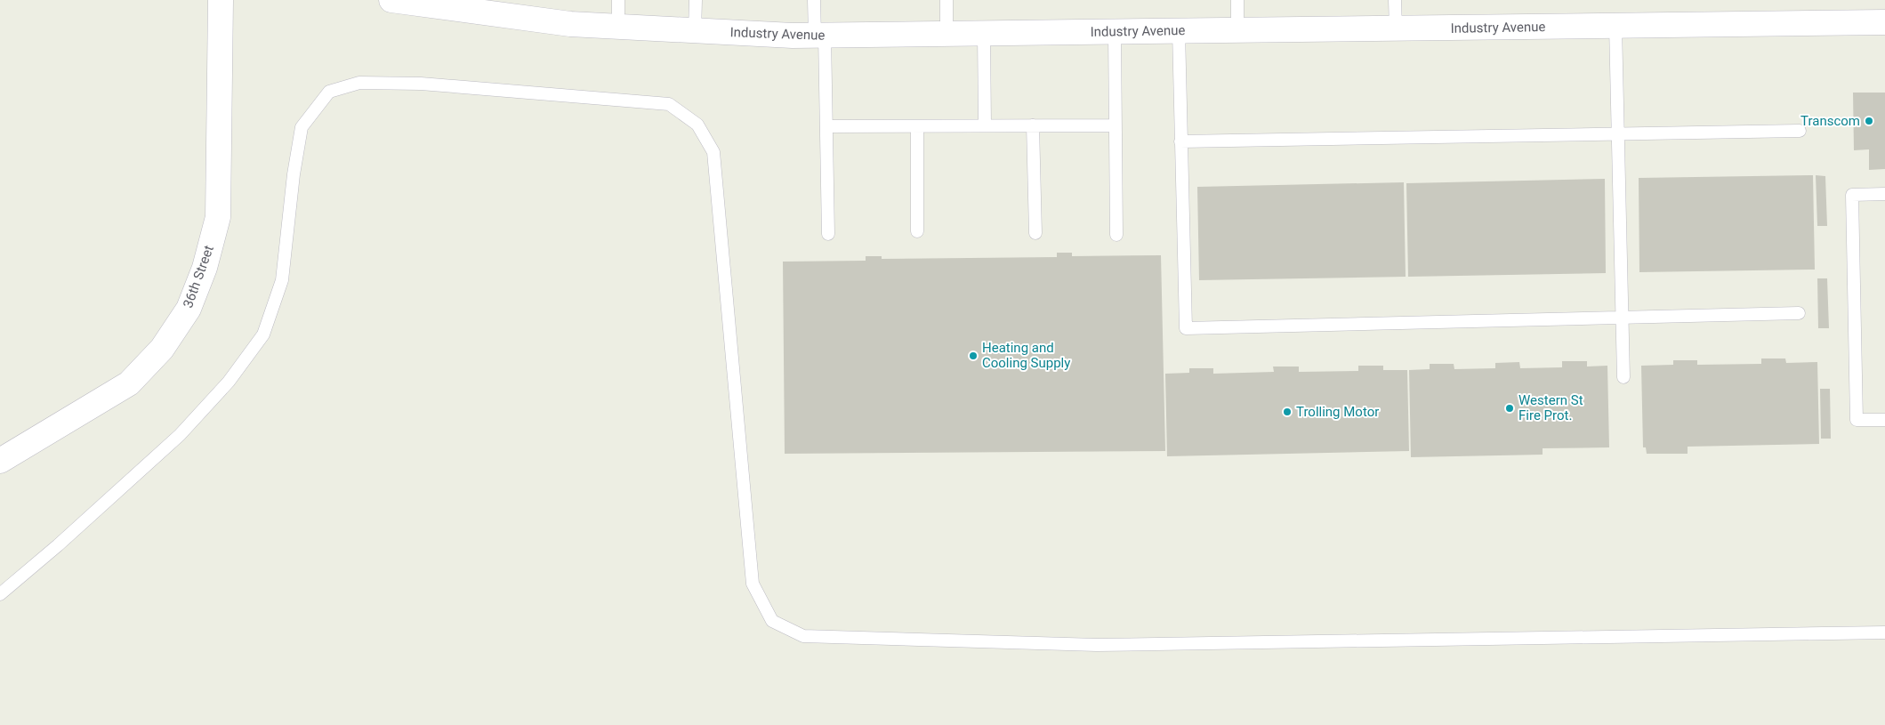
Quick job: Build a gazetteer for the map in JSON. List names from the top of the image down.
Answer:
{
  "streets": {
    "street": ["Industry Avenue", "36th Street"]
  },
  "places": [
    "Transcom",
    "Heating and Cooling Supply",
    "Western St Fire Prot.",
    "Trolling Motor"
  ]
}
